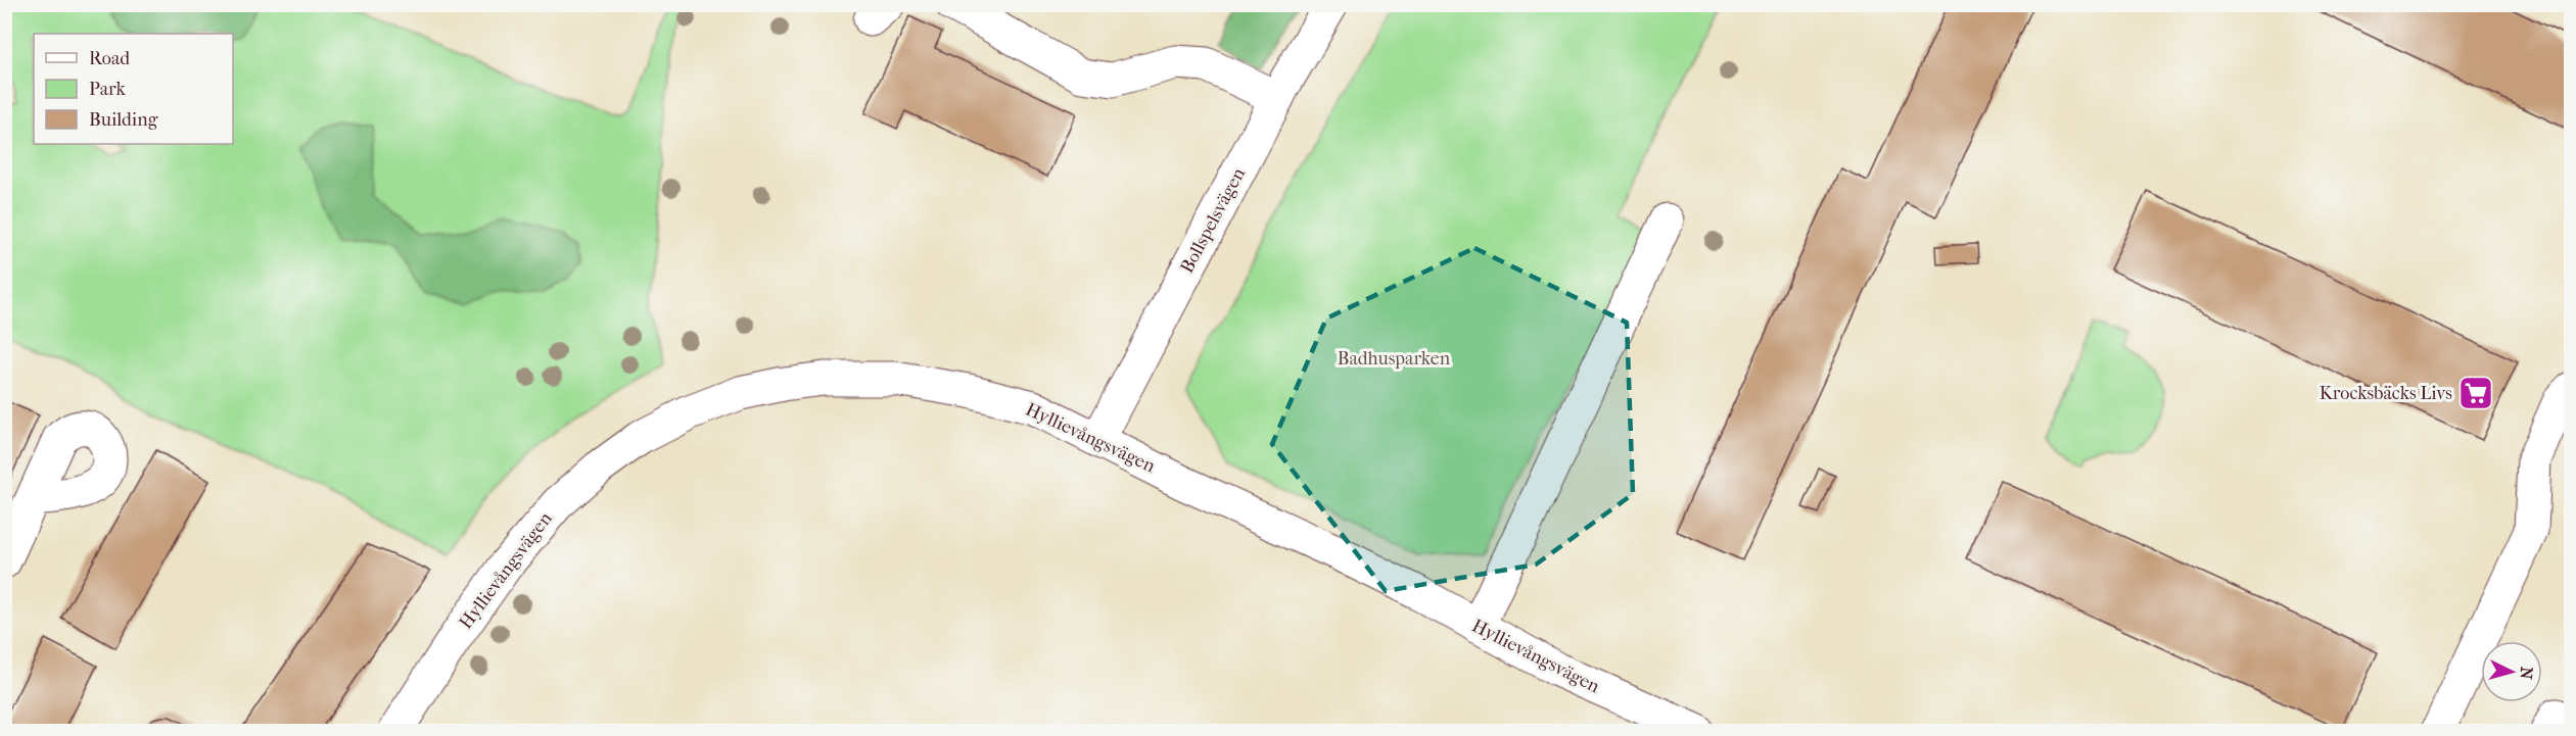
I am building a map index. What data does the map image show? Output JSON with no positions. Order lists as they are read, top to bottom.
{
  "streets": {
    "street": ["Bollspelsvägen", "Hyllievångsvägen"]
  },
  "crossings": [
    ["Bollspelsvägen", "Hyllievångsvägen"]
  ],
  "parks": ["Badhusparken"],
  "places": {
    "supermarket": ["Krocksbäcks Livs"]
  },
  "legend": ["Road", "Park", "Building"],
  "north": "right"
}
